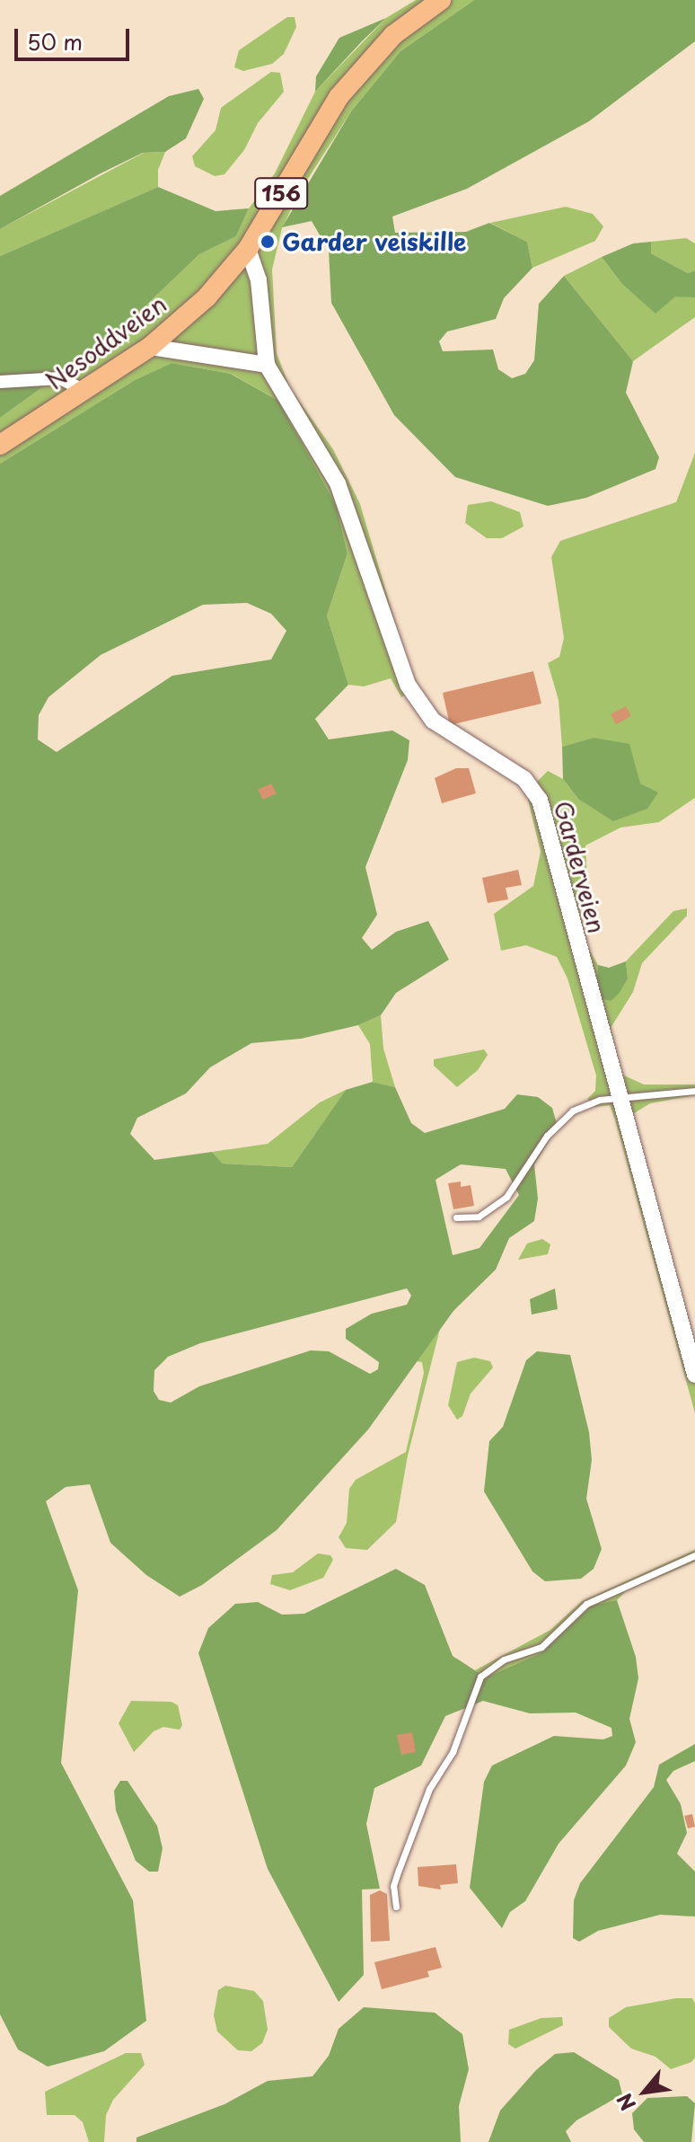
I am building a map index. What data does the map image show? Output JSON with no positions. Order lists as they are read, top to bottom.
{
  "streets": {
    "main road": ["156", "Nesoddveien"],
    "street": ["Garderveien"]
  },
  "crossings": [
    ["Nesoddveien", "Garderveien"]
  ],
  "places": ["Garder veiskille"],
  "scale_bar": "50 m",
  "north": "bottom left"
}
